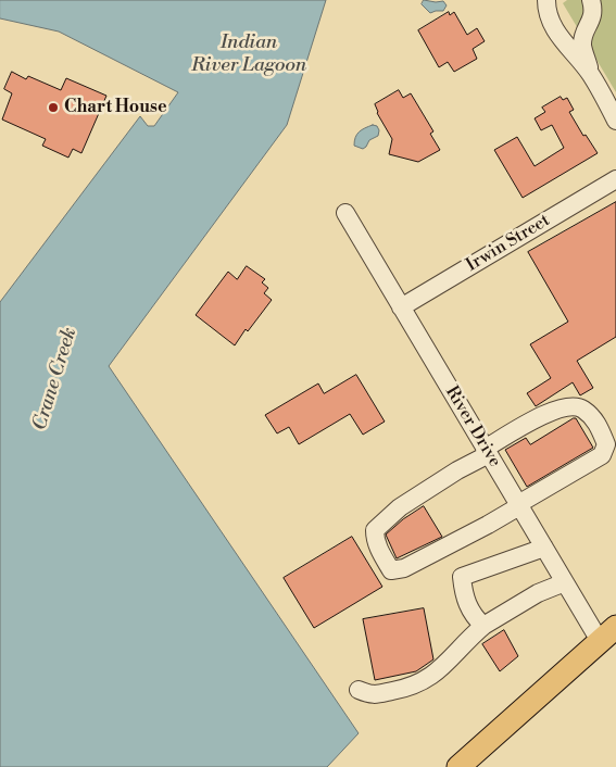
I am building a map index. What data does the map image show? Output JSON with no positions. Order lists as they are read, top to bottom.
{
  "streets": {
    "street": ["Irwin Street", "River Drive"]
  },
  "crossings": [
    ["Irwin Street", "River Drive"]
  ],
  "water": ["Indian River Lagoon", "Crane Creek"],
  "places": ["Chart House"]
}
